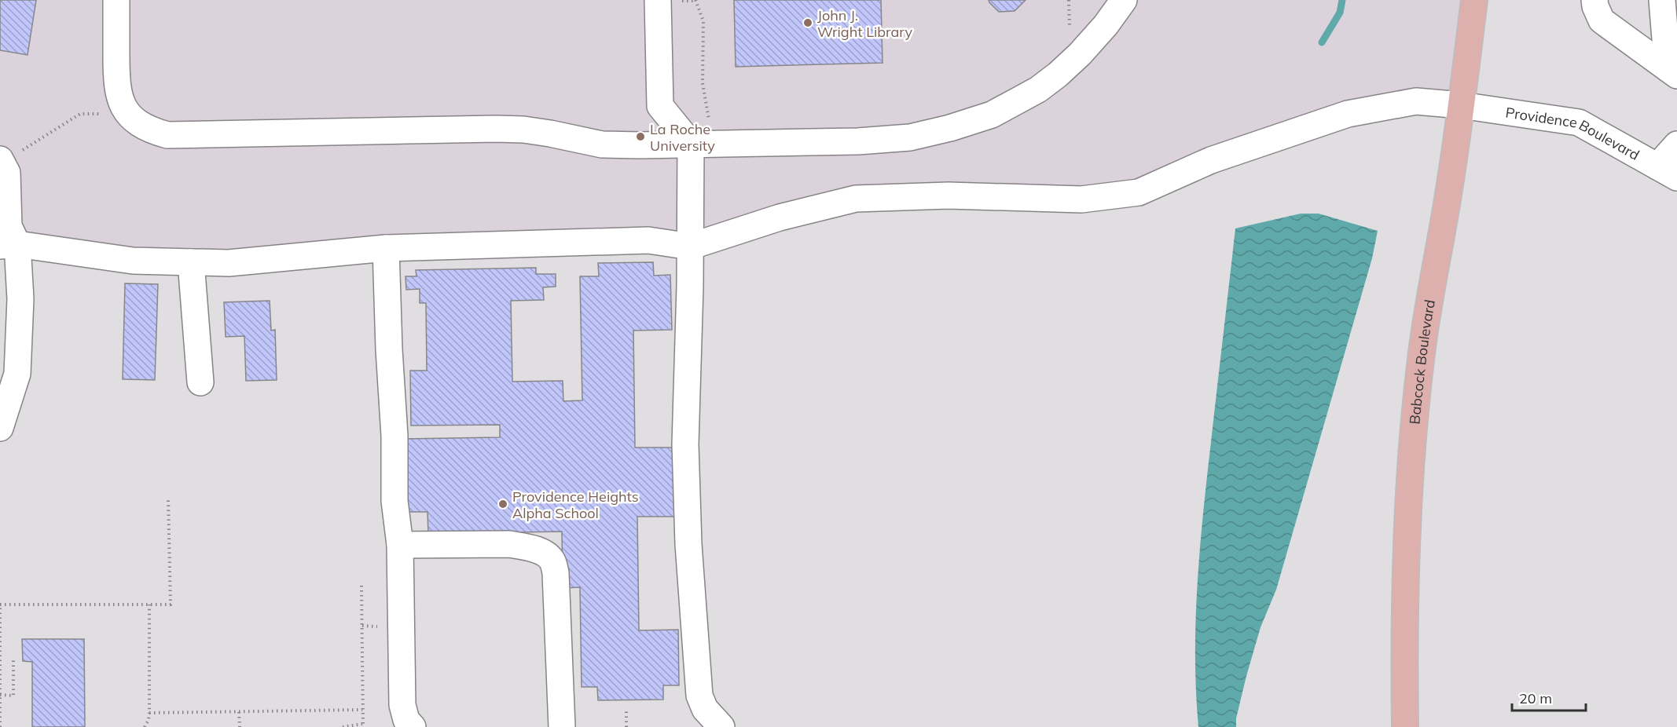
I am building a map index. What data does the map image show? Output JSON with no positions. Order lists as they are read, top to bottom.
{
  "streets": {
    "main road": ["Babcock Boulevard"],
    "street": ["Providence Boulevard"]
  },
  "crossings": [
    ["Providence Boulevard", "Babcock Boulevard"]
  ],
  "places": ["John J. Wright Library", "La Roche University", "Providence Heights Alpha School"],
  "scale_bar": "20 m"
}
